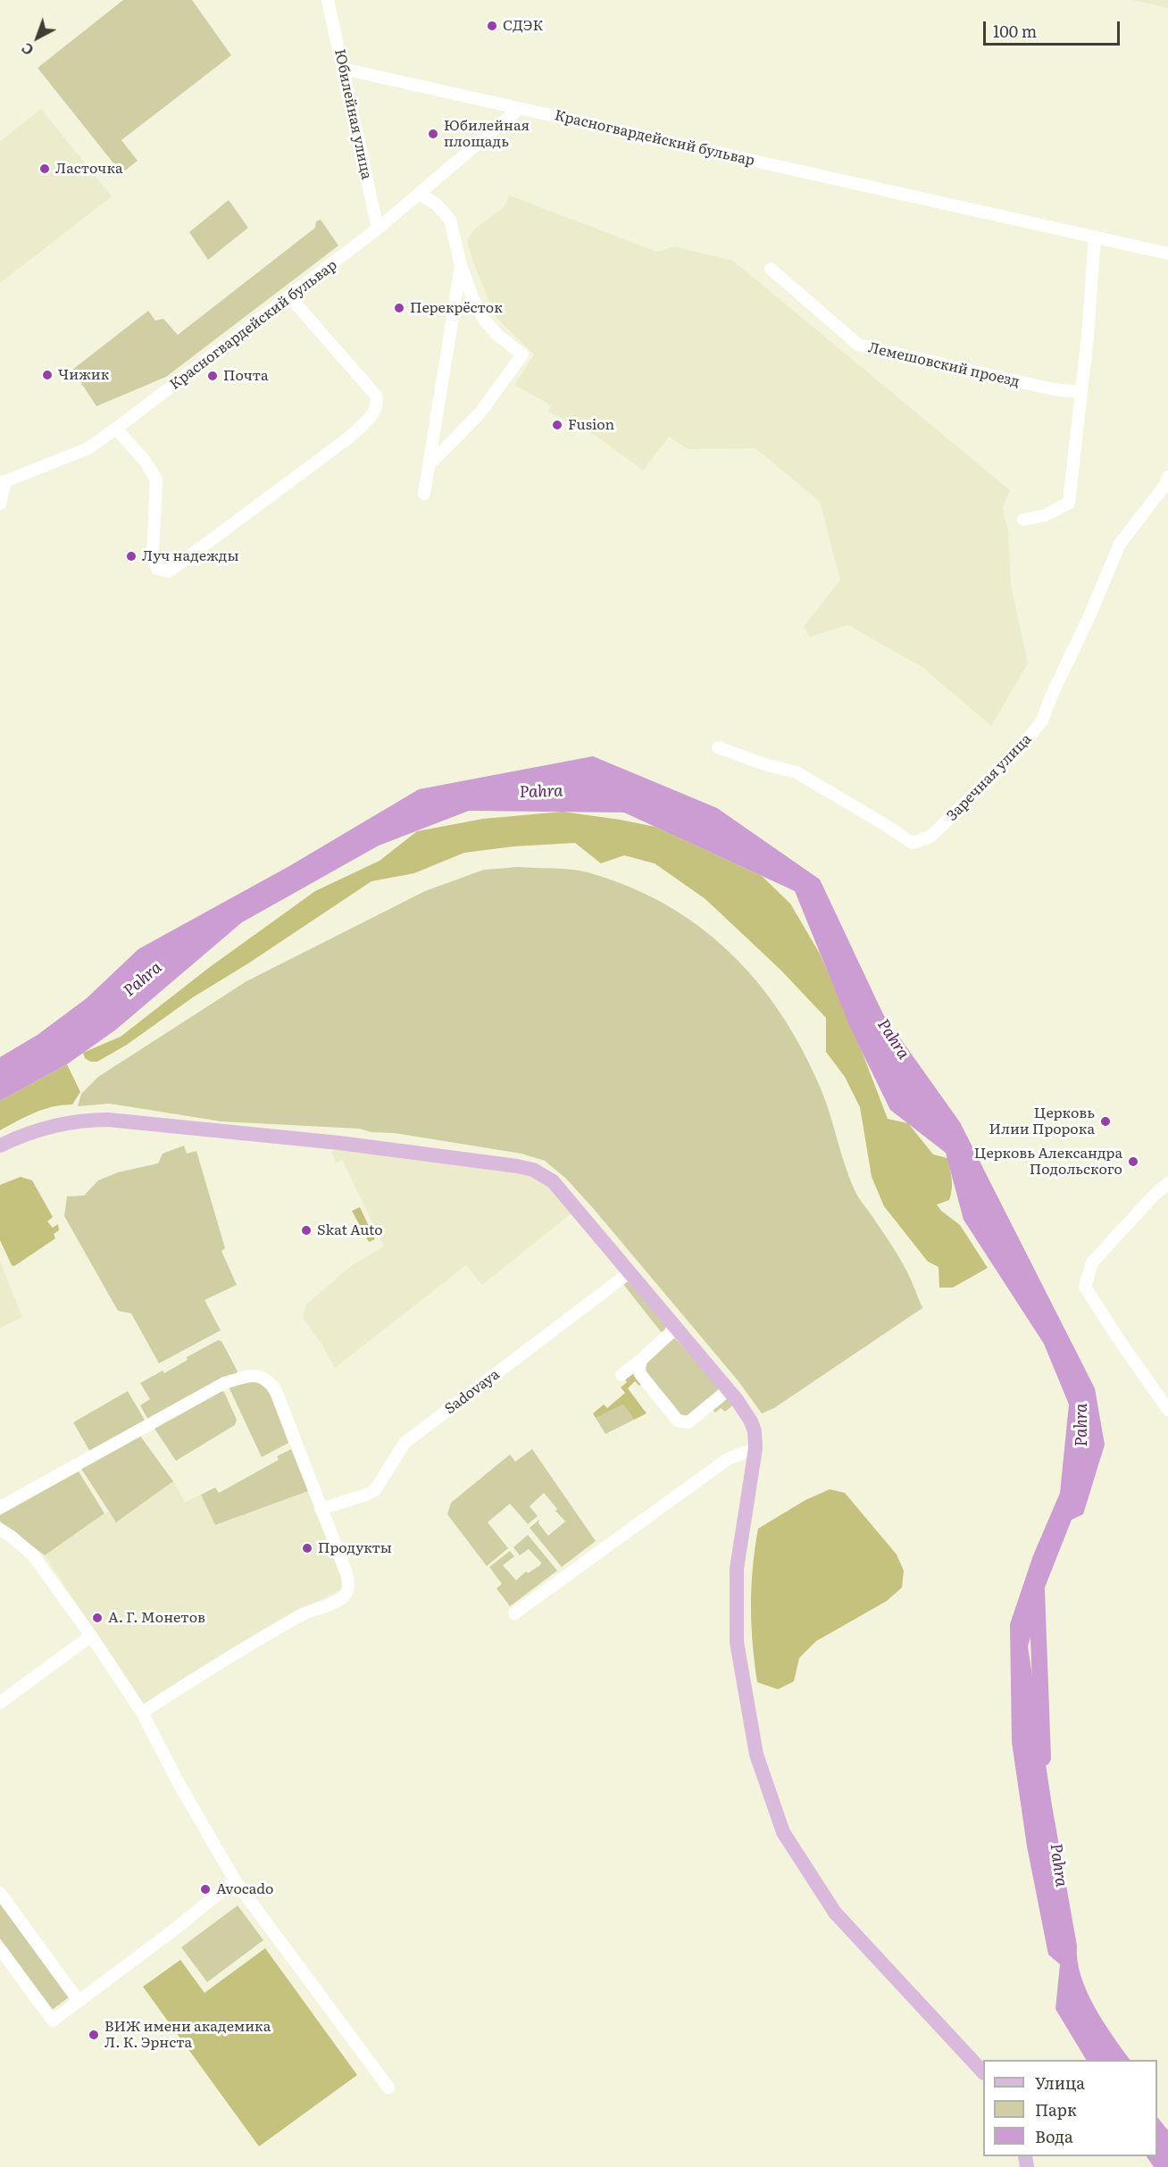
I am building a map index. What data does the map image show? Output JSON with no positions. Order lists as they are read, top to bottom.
{
  "streets": {
    "street": [
      "Юбилейная улица",
      "Красногвардейский бульвар",
      "Лемешовский проезд",
      "Заречная улица",
      "Sadovaya"
    ]
  },
  "crossings": [
    ["Юбилейная улица", "Красногвардейский бульвар"]
  ],
  "water": ["Pahra"],
  "places": [
    "СДЭК",
    "Юбилейная площадь",
    "Ласточка",
    "Перекрёсток",
    "Чижик",
    "Почта",
    "Fusion",
    "Луч надежды",
    "Церковь Илии Пророка",
    "Церковь Александра Подольского",
    "Skat Auto",
    "Продукты",
    "А. Г. Монетов",
    "Avocado",
    "ВИЖ имени академика Л. К. Эрнста"
  ],
  "legend": ["Улица", "Парк", "Вода"],
  "scale_bar": "100 m",
  "north": "bottom left"
}
